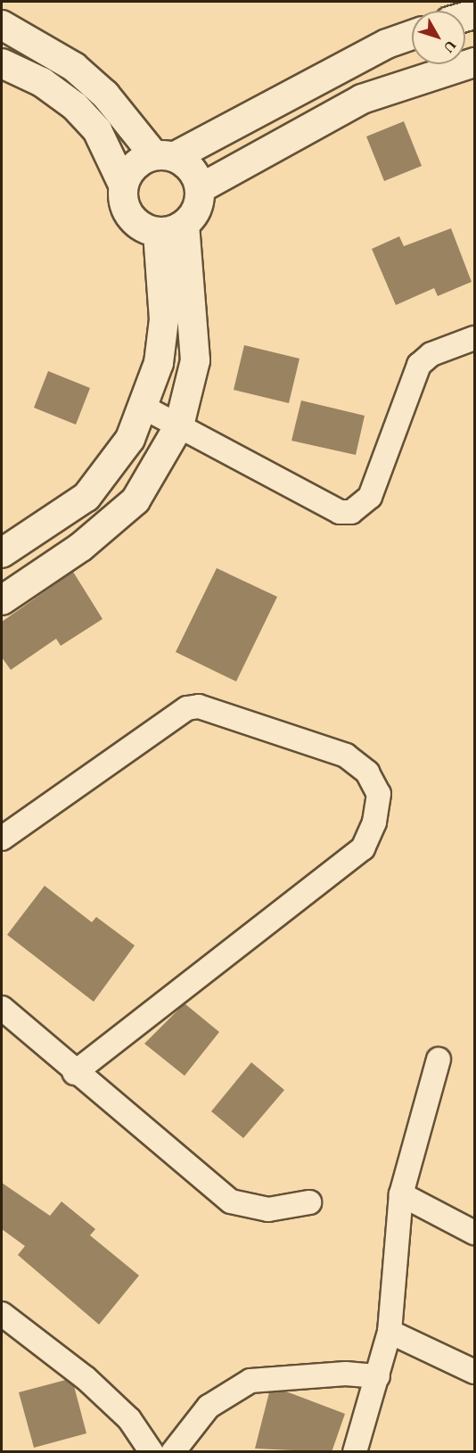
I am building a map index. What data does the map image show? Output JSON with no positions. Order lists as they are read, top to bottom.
{
  "north": "bottom right"
}
